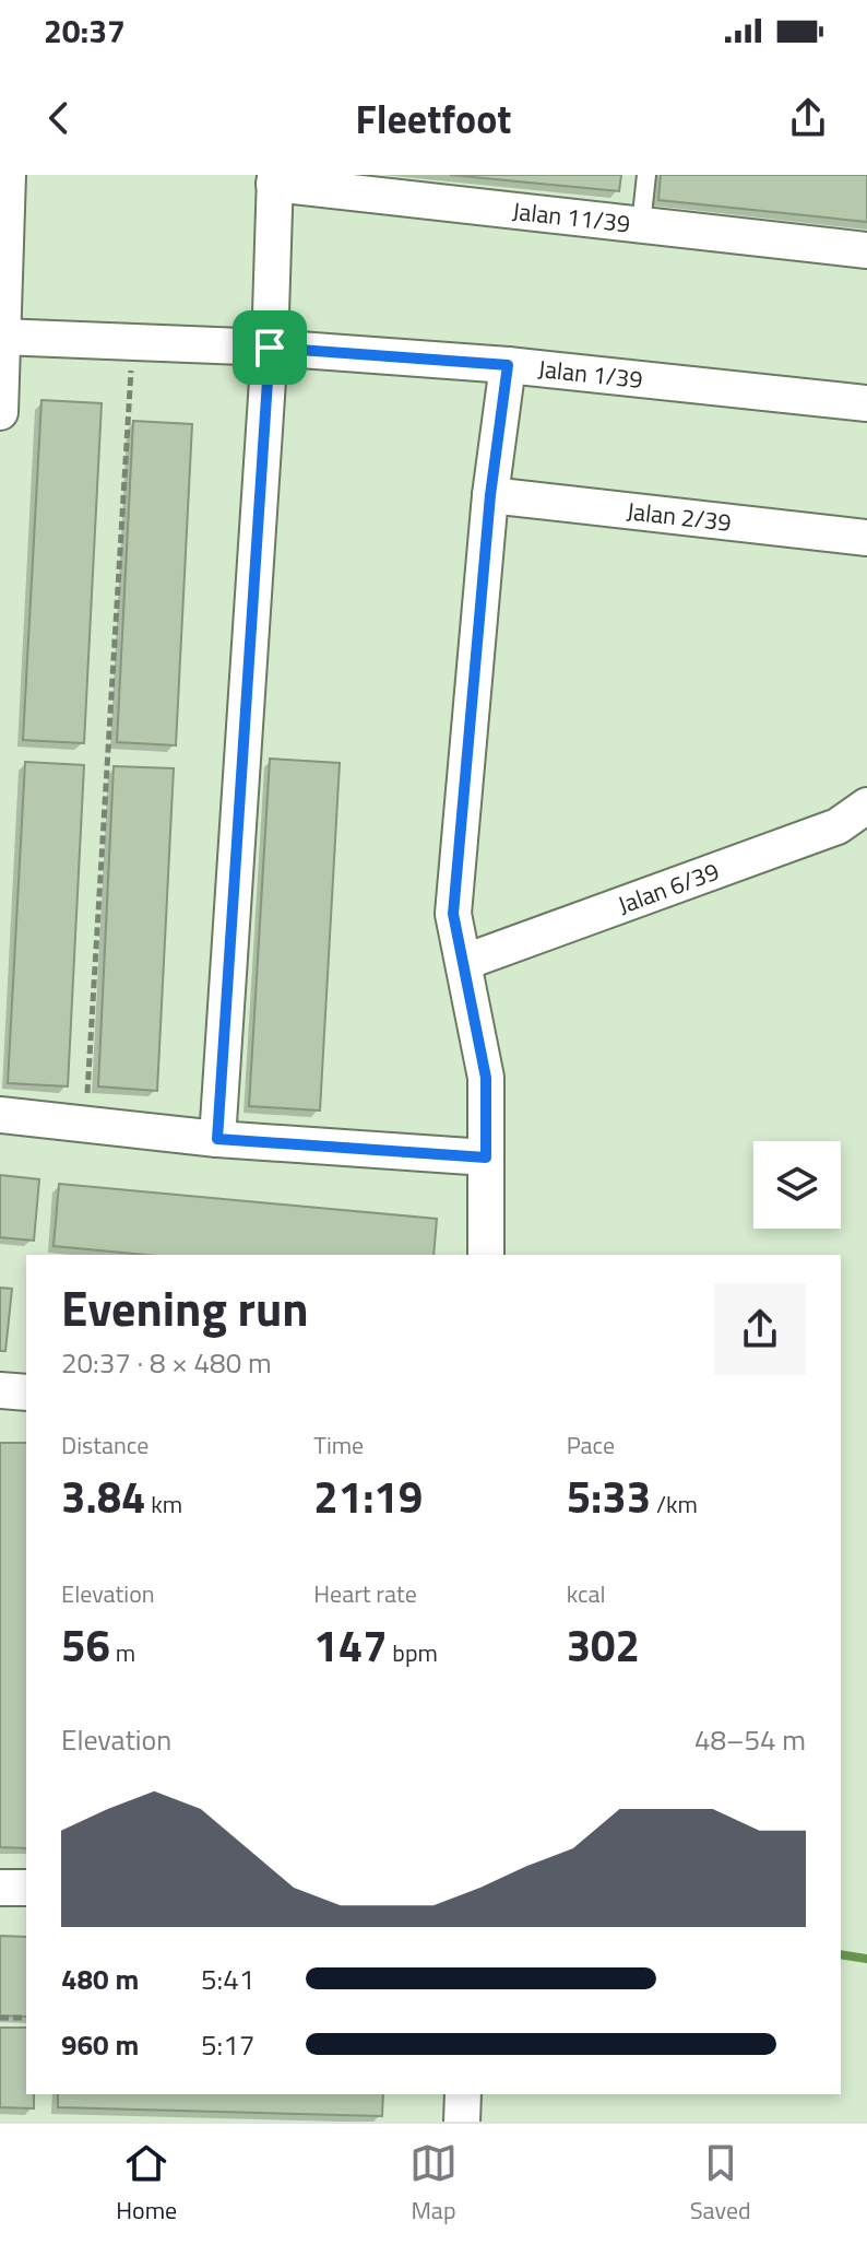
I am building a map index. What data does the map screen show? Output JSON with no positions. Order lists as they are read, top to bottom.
{
  "streets": {
    "street": [
      "Jalan 11/39",
      "Jalan 1/39",
      "Jalan 2/39",
      "Jalan 6/39"
    ]
  },
  "page": {
    "status": "20:37",
    "header": "Fleetfoot",
    "heading": ["Evening run", "20:37 · 8 × 480 m"],
    "stats": [
      ["Distance", "3.84 km"],
      ["Time", "21:19"],
      ["Pace", "5:33 /km"],
      ["Elevation", "56 m"],
      ["Heart rate", "147 bpm"],
      ["kcal", "302"]
    ],
    "chart": ["Elevation", "48–54 m"],
    "list": [
      {
        "name": "480 m",
        "note": "5:41"
      },
      {
        "name": "960 m",
        "note": "5:17"
      }
    ],
    "tabs": ["Home", "Map", "Saved"]
  }
}
